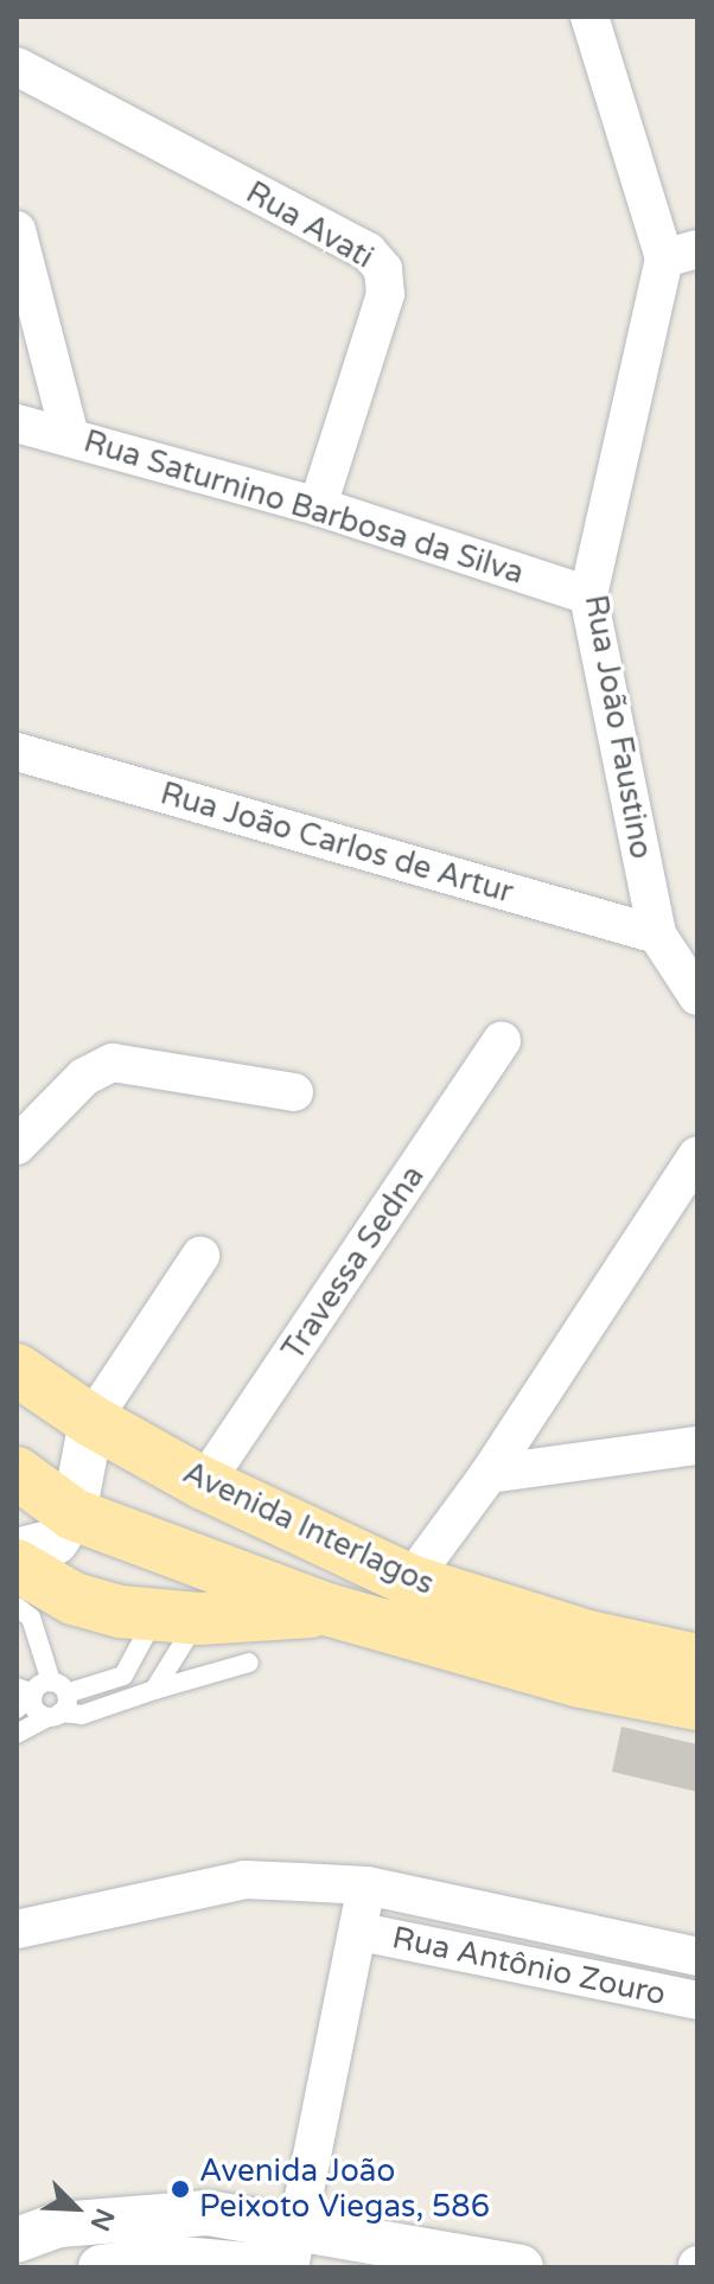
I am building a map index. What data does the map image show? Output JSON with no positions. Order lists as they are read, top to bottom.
{
  "streets": {
    "main road": ["Avenida Interlagos"],
    "street": [
      "Rua Avati",
      "Rua Saturnino Barbosa da Silva",
      "Rua João Faustino",
      "Rua João Carlos de Artur",
      "Travessa Sedna",
      "Rua Antônio Zouro"
    ]
  },
  "crossings": [
    ["Rua Avati", "Rua Saturnino Barbosa da Silva"],
    ["Rua Saturnino Barbosa da Silva", "Rua João Faustino"],
    ["Rua João Faustino", "Rua João Carlos de Artur"],
    ["Travessa Sedna", "Avenida Interlagos"]
  ],
  "places": ["Avenida João Peixoto Viegas, 586"],
  "north": "bottom right"
}
